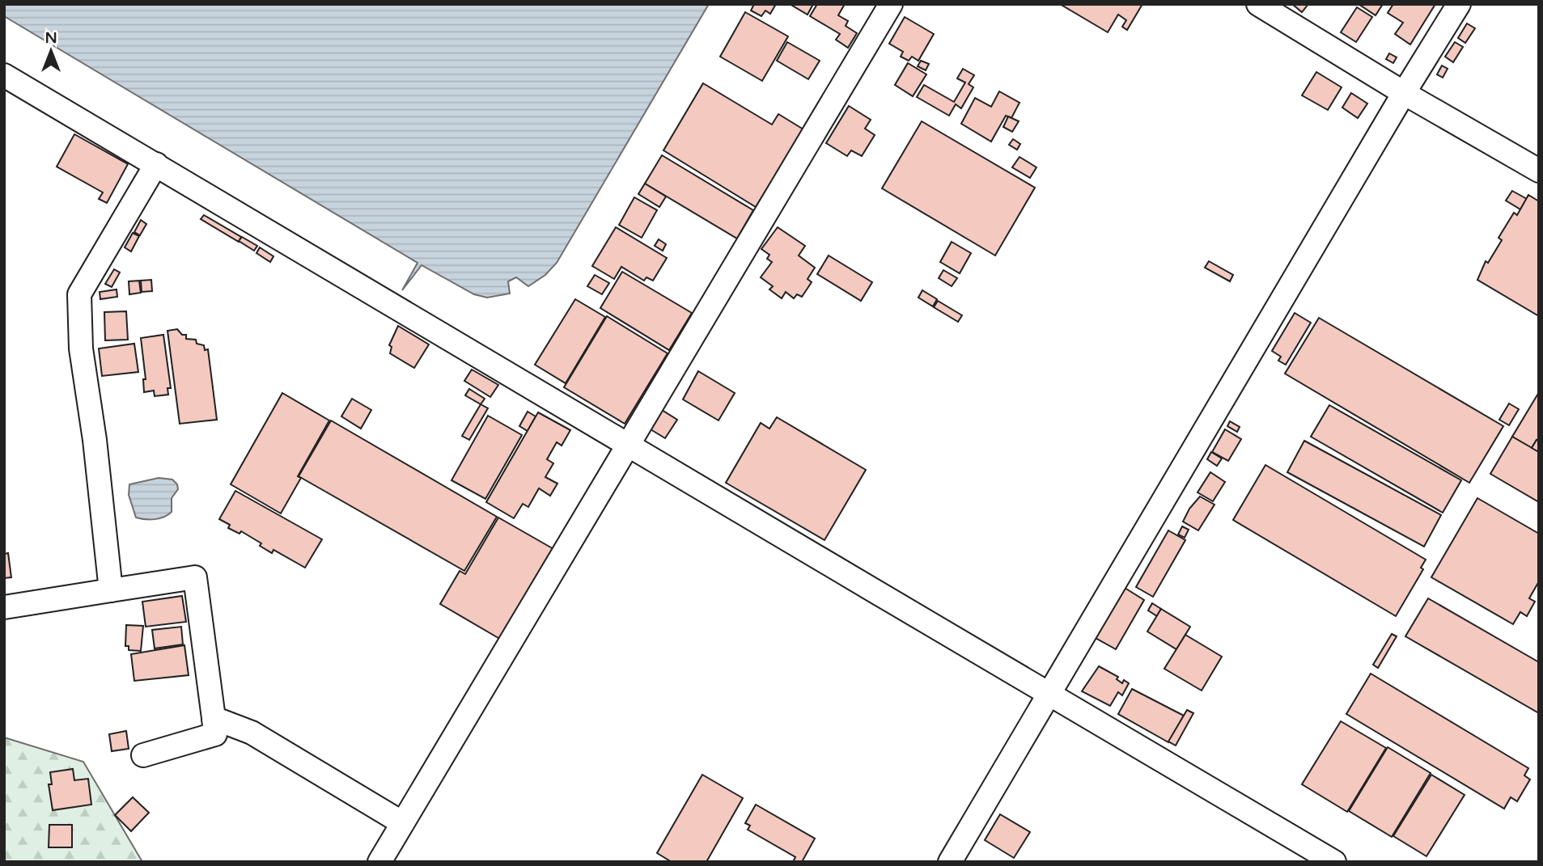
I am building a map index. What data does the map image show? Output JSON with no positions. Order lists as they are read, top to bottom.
{
  "north": "top"
}
